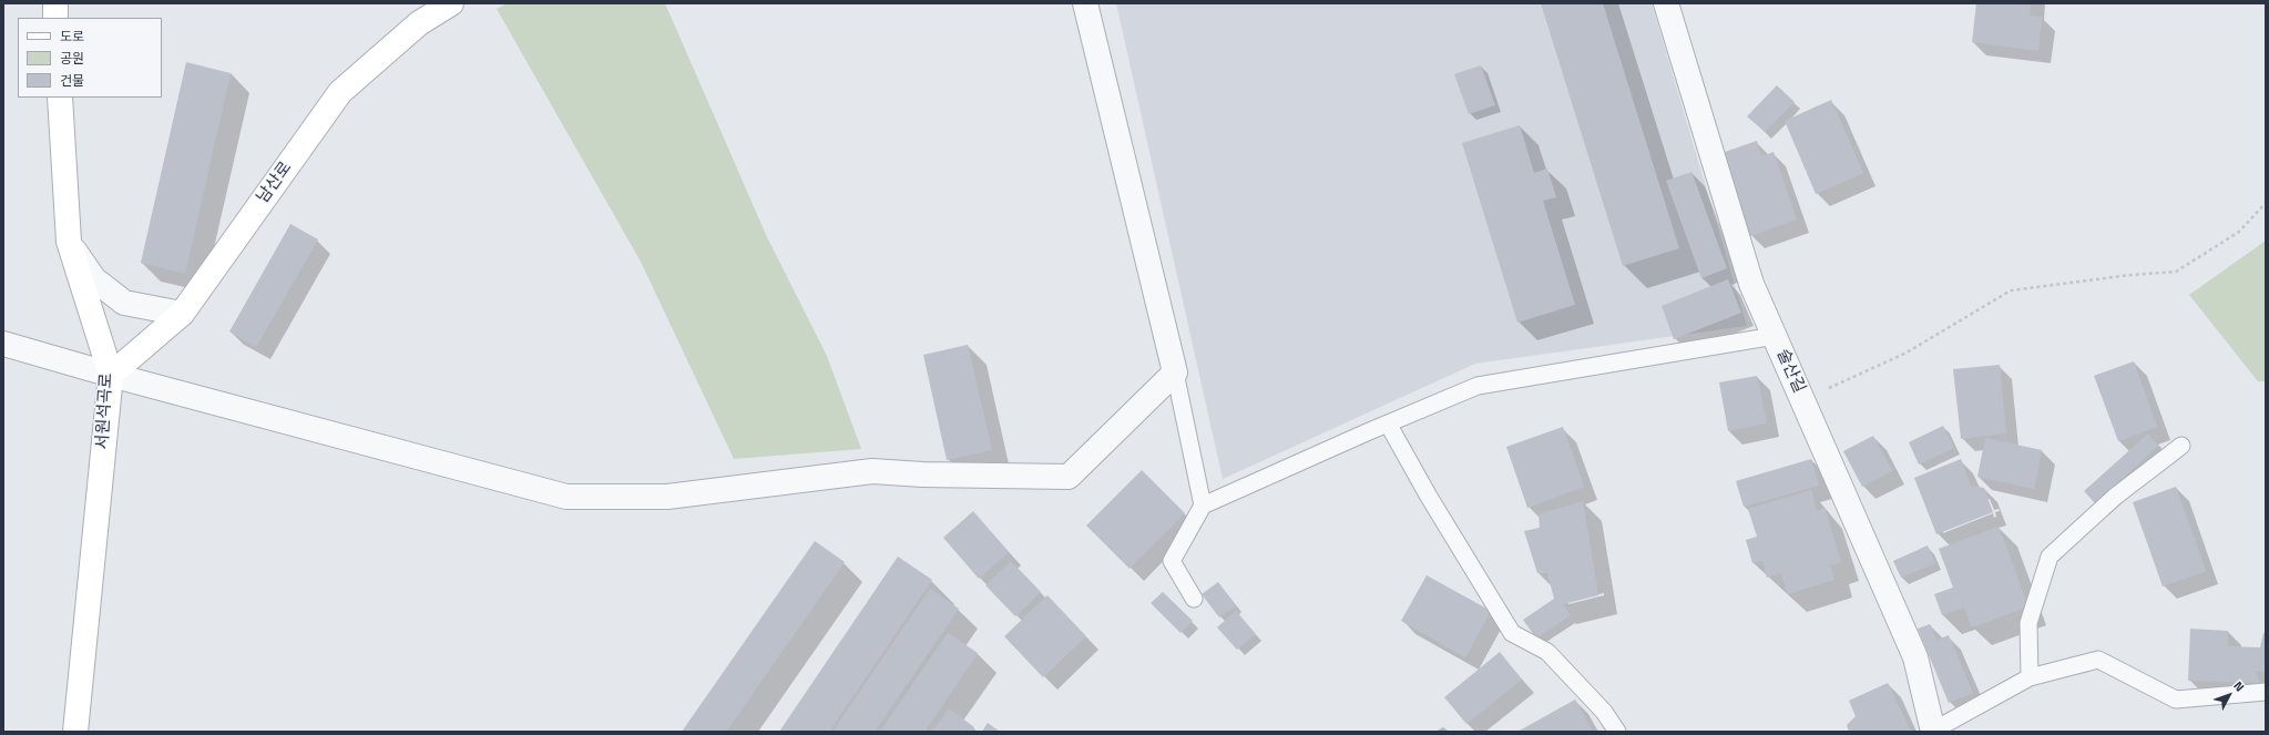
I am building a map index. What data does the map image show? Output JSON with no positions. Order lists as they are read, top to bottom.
{
  "streets": {
    "street": ["남산로", "술산길", "서원석곡로"]
  },
  "crossings": [
    ["남산로", "서원석곡로"]
  ],
  "legend": ["도로", "공원", "건물"],
  "north": "top right"
}
